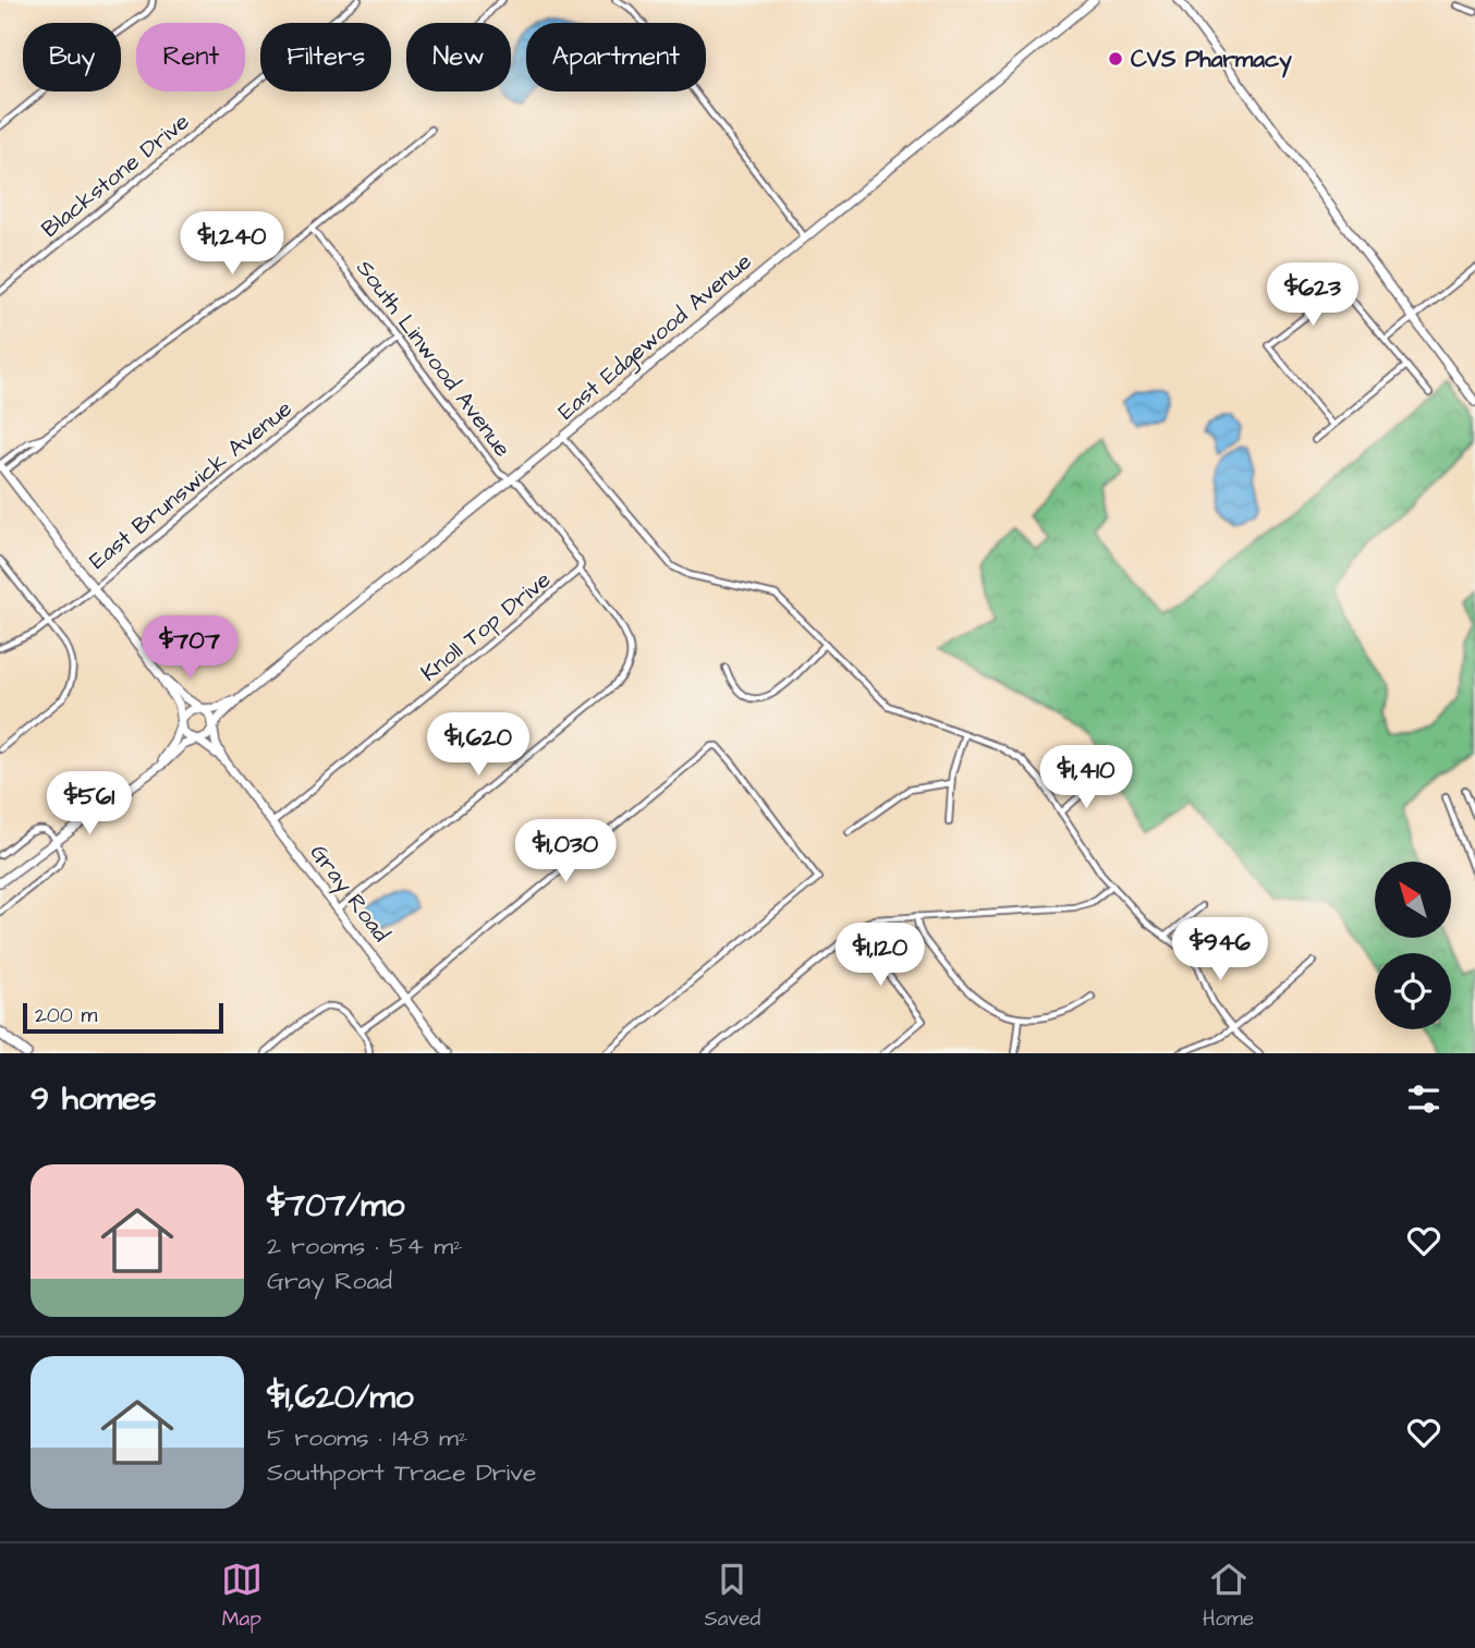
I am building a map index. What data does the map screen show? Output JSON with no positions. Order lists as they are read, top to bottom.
{
  "streets": {
    "main road": ["East Edgewood Avenue", "Gray Road"],
    "street": [
      "Blackstone Drive",
      "South Linwood Avenue",
      "East Brunswick Avenue",
      "Knoll Top Drive"
    ]
  },
  "crossings": [
    ["East Edgewood Avenue", "South Linwood Avenue"],
    ["East Edgewood Avenue", "Gray Road"],
    ["South Linwood Avenue", "East Brunswick Avenue"],
    ["South Linwood Avenue", "Knoll Top Drive"],
    ["South Linwood Avenue", "Gray Road"],
    ["Knoll Top Drive", "Gray Road"]
  ],
  "places": ["CVS Pharmacy"],
  "scale_bar": "200 m",
  "north": "top left",
  "page": {
    "chip": [
      "Buy",
      "Rent",
      "Filters",
      "New",
      "Apartment"
    ],
    "price": [
      "$1,240",
      "$623",
      "$707",
      "$1,620",
      "$1,410",
      "$561",
      "$1,030",
      "$946",
      "$1,120"
    ],
    "scale": "200 m",
    "heading": "9 homes",
    "list": [
      {
        "name": "$707/mo",
        "note": "2 rooms · 54 m² · Gray Road"
      },
      {
        "name": "$1,620/mo",
        "note": "5 rooms · 148 m² · Southport Trace Drive"
      }
    ],
    "tabs": ["Map", "Saved", "Home"]
  }
}
